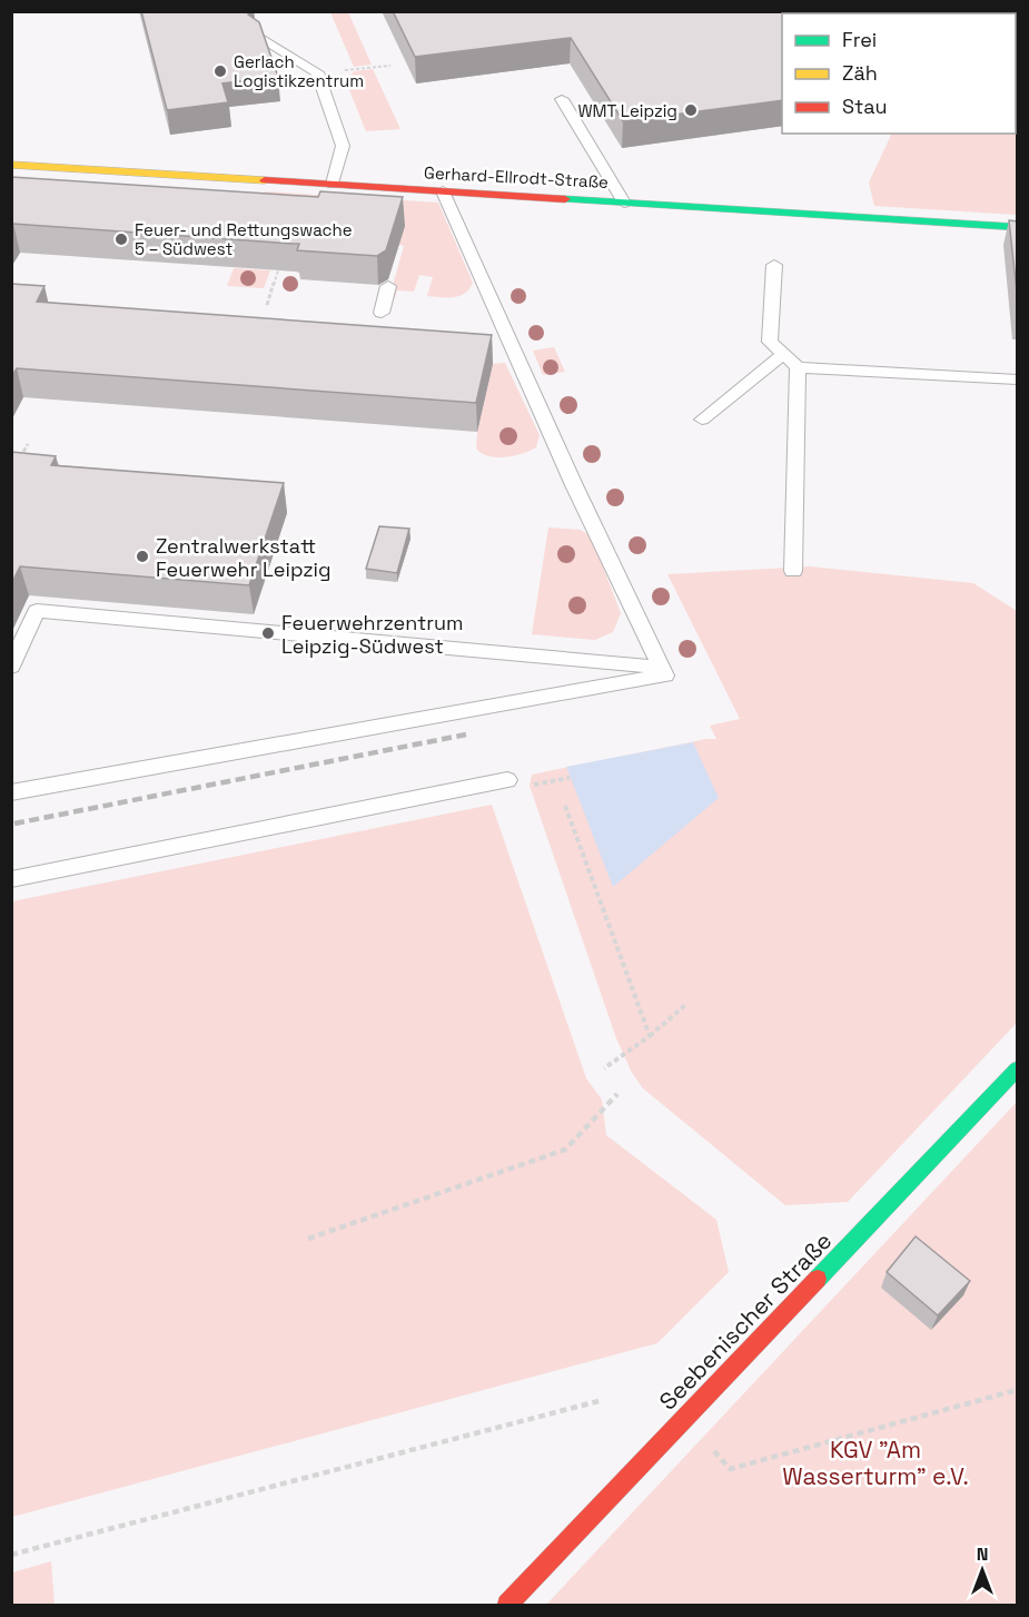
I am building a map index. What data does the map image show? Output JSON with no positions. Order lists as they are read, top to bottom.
{
  "streets": {
    "main road": ["Gerhard-Ellrodt-Straße", "Seebenischer Straße"]
  },
  "parks": ["KGV \"Am Wasserturm\" e.V."],
  "places": [
    "Gerlach Logistikzentrum",
    "WMT Leipzig",
    "Feuer- und Rettungswache 5 – Südwest",
    "Zentralwerkstatt Feuerwehr Leipzig",
    "Feuerwehrzentrum Leipzig-Südwest"
  ],
  "legend": ["Frei", "Zäh", "Stau"],
  "north": "top"
}
